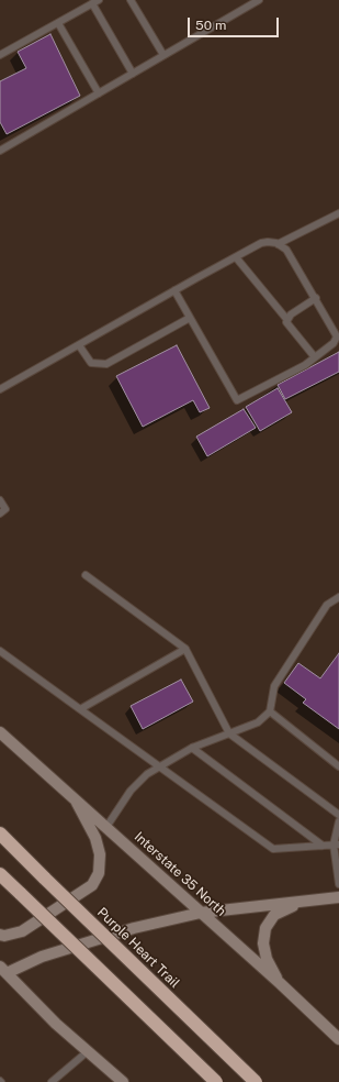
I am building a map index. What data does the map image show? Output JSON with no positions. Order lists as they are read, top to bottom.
{
  "streets": {
    "highway": ["Purple Heart Trail"],
    "main road": ["Interstate 35 North"]
  },
  "scale_bar": "50 m"
}
